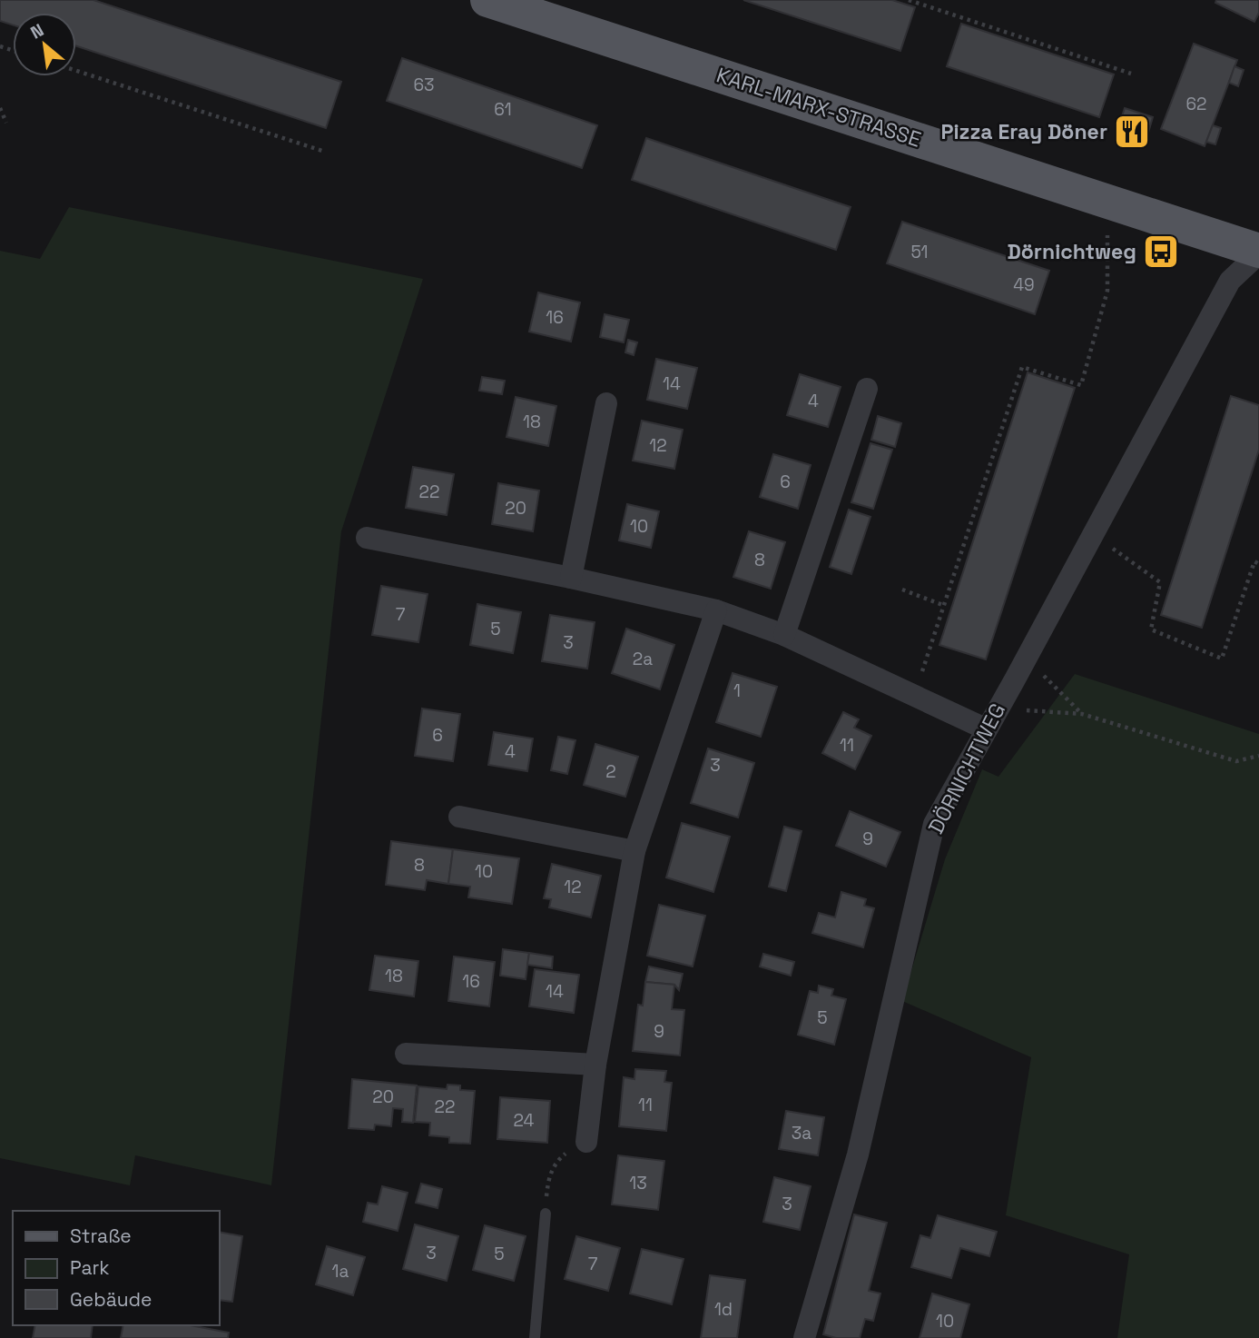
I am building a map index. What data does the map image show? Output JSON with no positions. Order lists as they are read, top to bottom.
{
  "streets": {
    "main road": ["KARL-MARX-STRASSE"],
    "street": ["DÖRNICHTWEG"]
  },
  "crossings": [
    ["KARL-MARX-STRASSE", "DÖRNICHTWEG"]
  ],
  "places": {
    "restaurant": ["Pizza Eray Döner"],
    "bus stop": ["Dörnichtweg"]
  },
  "house_numbers": [
    "63",
    "62",
    "61",
    "51",
    "49",
    "16",
    "14",
    "4",
    "18",
    "12",
    "6",
    "22",
    "20",
    "10",
    "8",
    "7",
    "5",
    "3",
    "2a",
    "1",
    "6",
    "11",
    "4",
    "3",
    "2",
    "9",
    "8",
    "10",
    "12",
    "18",
    "16",
    "14",
    "5",
    "9",
    "20",
    "11",
    "22",
    "24",
    "3a",
    "13",
    "3",
    "3",
    "5",
    "7",
    "1a",
    "1d",
    "10"
  ],
  "legend": ["Straße", "Park", "Gebäude"],
  "north": "top left"
}
